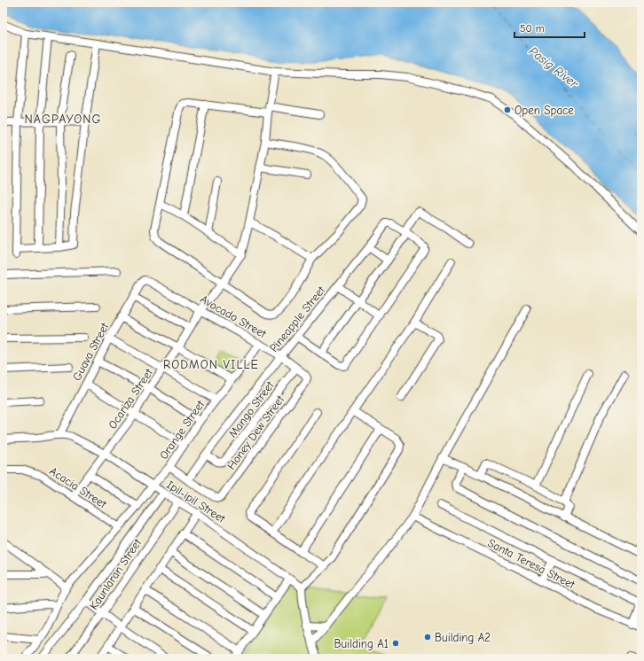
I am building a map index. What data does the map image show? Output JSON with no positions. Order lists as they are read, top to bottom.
{
  "streets": {
    "street": [
      "Avocado Street",
      "Pineapple Street",
      "Guava Street",
      "Ocariza Street",
      "Mango Street",
      "Orange Street",
      "Honey Dew Street",
      "Acacia Street",
      "Ipil-ipil Street",
      "Santa Teresa Street",
      "Kaunlaran Street"
    ]
  },
  "crossings": [
    ["Avocado Street", "Pineapple Street"],
    ["Avocado Street", "Guava Street"],
    ["Avocado Street", "Ocariza Street"],
    ["Avocado Street", "Mango Street"],
    ["Avocado Street", "Orange Street"],
    ["Avocado Street", "Honey Dew Street"],
    ["Pineapple Street", "Mango Street"],
    ["Pineapple Street", "Honey Dew Street"],
    ["Guava Street", "Ipil-ipil Street"],
    ["Ocariza Street", "Acacia Street"],
    ["Ocariza Street", "Ipil-ipil Street"],
    ["Orange Street", "Acacia Street"],
    ["Orange Street", "Ipil-ipil Street"],
    ["Ipil-ipil Street", "Kaunlaran Street"]
  ],
  "districts": ["NAGPAYONG", "RODMON VILLE"],
  "water": ["Pasig River"],
  "places": ["Open Space", "Building A2", "Building A1"],
  "scale_bar": "50 m"
}
